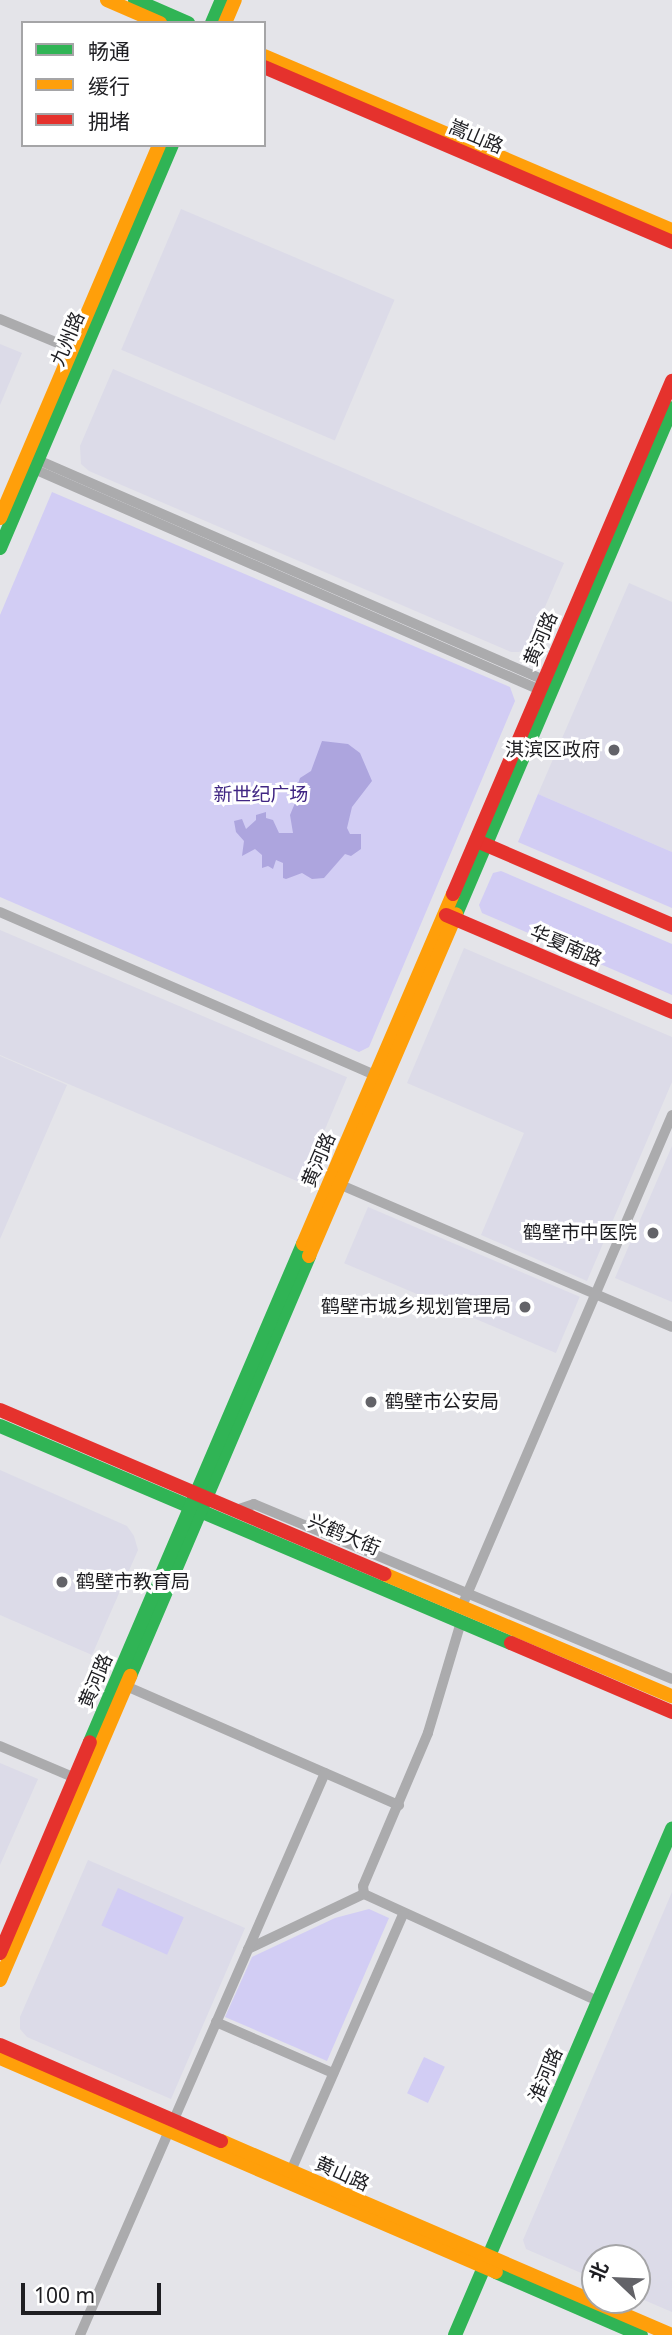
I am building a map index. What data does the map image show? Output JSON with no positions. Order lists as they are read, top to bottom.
{
  "streets": {
    "main road": [
      "嵩山路",
      "九州路",
      "黄河路",
      "华夏南路",
      "兴鹤大街",
      "淮河路",
      "黄山路"
    ]
  },
  "crossings": [
    ["黄河路", "华夏南路"],
    ["黄河路", "兴鹤大街"],
    ["淮河路", "黄山路"]
  ],
  "parks": ["新世纪广场"],
  "places": [
    "淇滨区政府",
    "鹤壁市中医院",
    "鹤壁市城乡规划管理局",
    "鹤壁市公安局",
    "鹤壁市教育局"
  ],
  "legend": ["畅通", "缓行", "拥堵"],
  "scale_bar": "100 m",
  "north": "top left"
}
